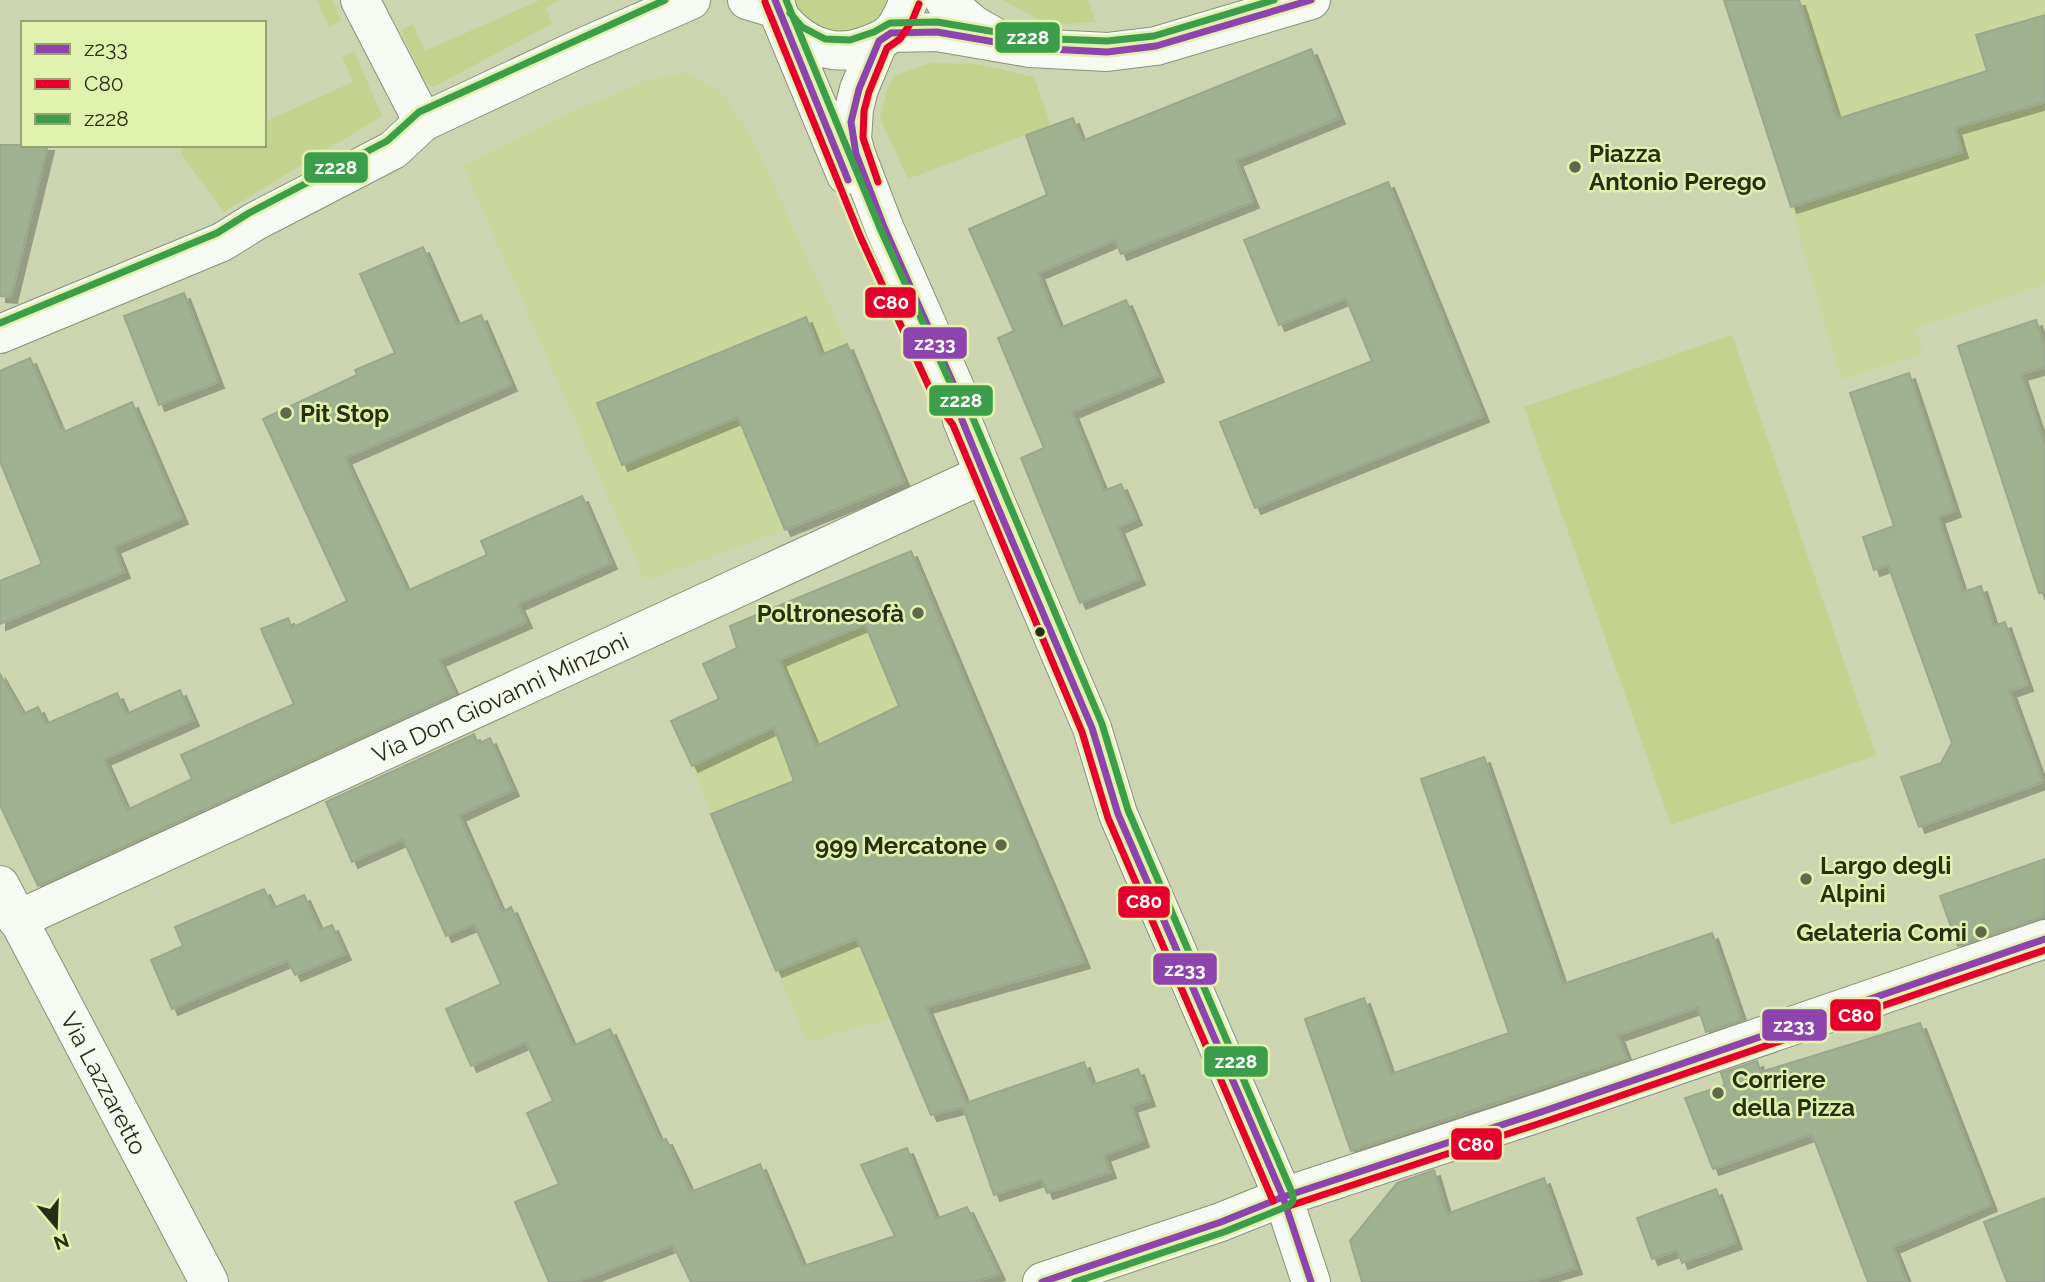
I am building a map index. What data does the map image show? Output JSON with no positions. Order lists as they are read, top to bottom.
{
  "streets": {
    "street": ["Via Don Giovanni Minzoni", "Via Lazzaretto"]
  },
  "crossings": [
    ["Via Don Giovanni Minzoni", "Via Lazzaretto"]
  ],
  "places": [
    "Piazza Antonio Perego",
    "Pit Stop",
    "Poltronesofà",
    "999 Mercatone",
    "Largo degli Alpini",
    "Gelateria Comi",
    "Corriere della Pizza"
  ],
  "lines": ["transit line z233", "transit line z228", "transit line C80"],
  "legend": ["z233", "C80", "z228"],
  "north": "bottom"
}
